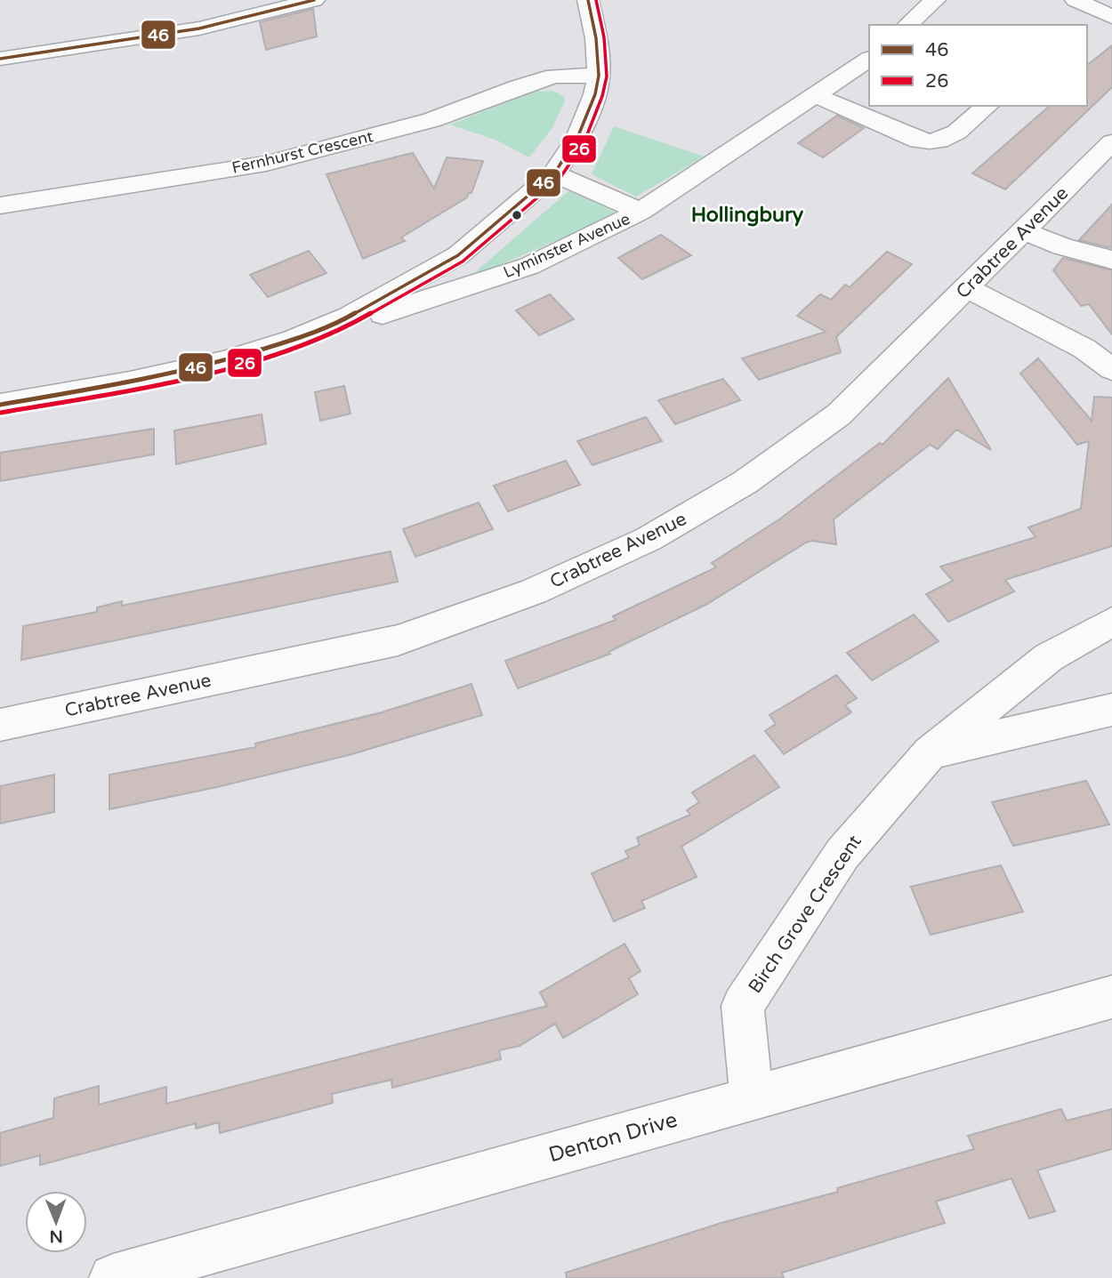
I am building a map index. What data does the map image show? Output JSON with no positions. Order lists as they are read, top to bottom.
{
  "streets": {
    "street": [
      "Fernhurst Crescent",
      "Crabtree Avenue",
      "Lyminster Avenue",
      "Birch Grove Crescent",
      "Denton Drive"
    ]
  },
  "crossings": [
    ["Birch Grove Crescent", "Denton Drive"]
  ],
  "districts": ["Hollingbury"],
  "lines": ["transit line 46", "transit line 26"],
  "legend": ["46", "26"],
  "north": "bottom"
}
